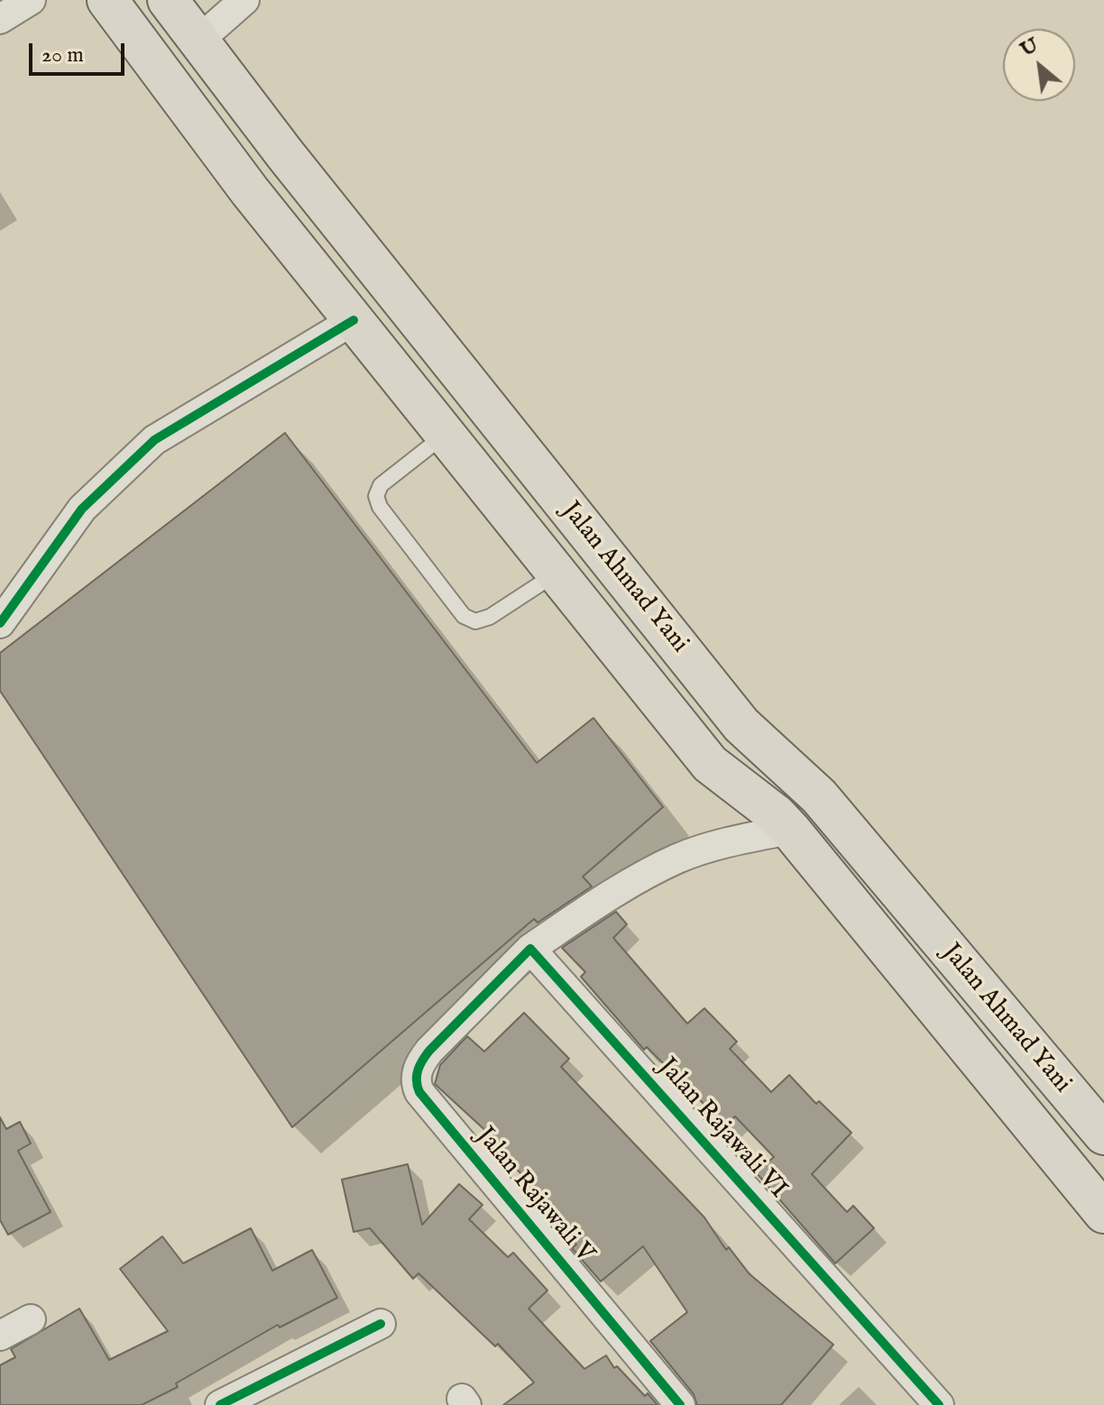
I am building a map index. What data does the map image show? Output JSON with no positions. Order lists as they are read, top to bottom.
{
  "streets": {
    "highway": ["Jalan Ahmad Yani"],
    "street": ["Jalan Rajawali VI", "Jalan Rajawali V"]
  },
  "crossings": [
    ["Jalan Rajawali VI", "Jalan Rajawali V"]
  ],
  "scale_bar": "20 m",
  "north": "top left"
}
